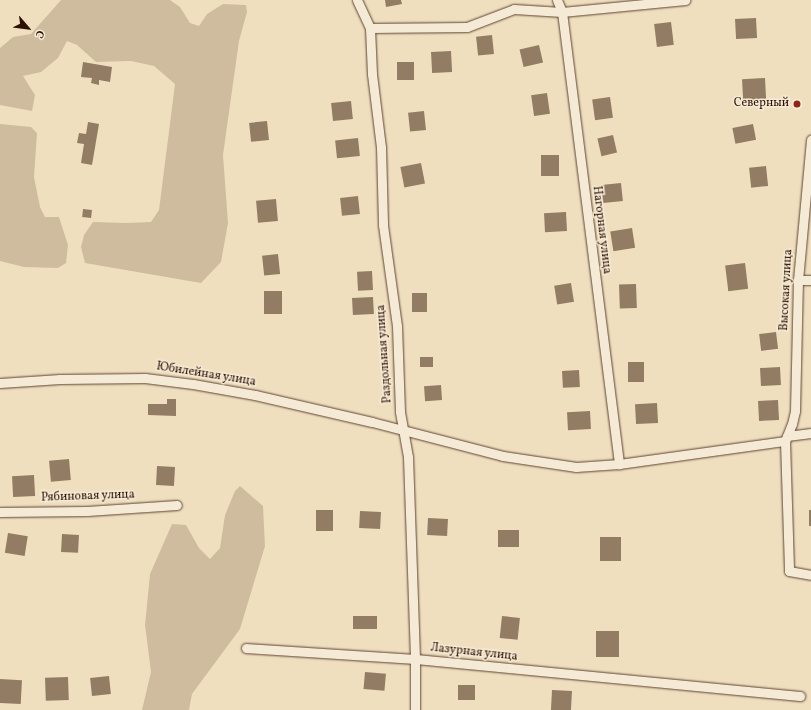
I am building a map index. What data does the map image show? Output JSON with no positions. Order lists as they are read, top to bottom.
{
  "streets": {
    "street": [
      "Нагорная улица",
      "Высокая улица",
      "Раздольная улица",
      "Юбилейная улица",
      "Рябиновая улица",
      "Лазурная улица"
    ]
  },
  "crossings": [
    ["Нагорная улица", "Юбилейная улица"],
    ["Высокая улица", "Юбилейная улица"],
    ["Раздольная улица", "Юбилейная улица"],
    ["Раздольная улица", "Лазурная улица"]
  ],
  "places": ["Северный"],
  "north": "bottom right"
}
